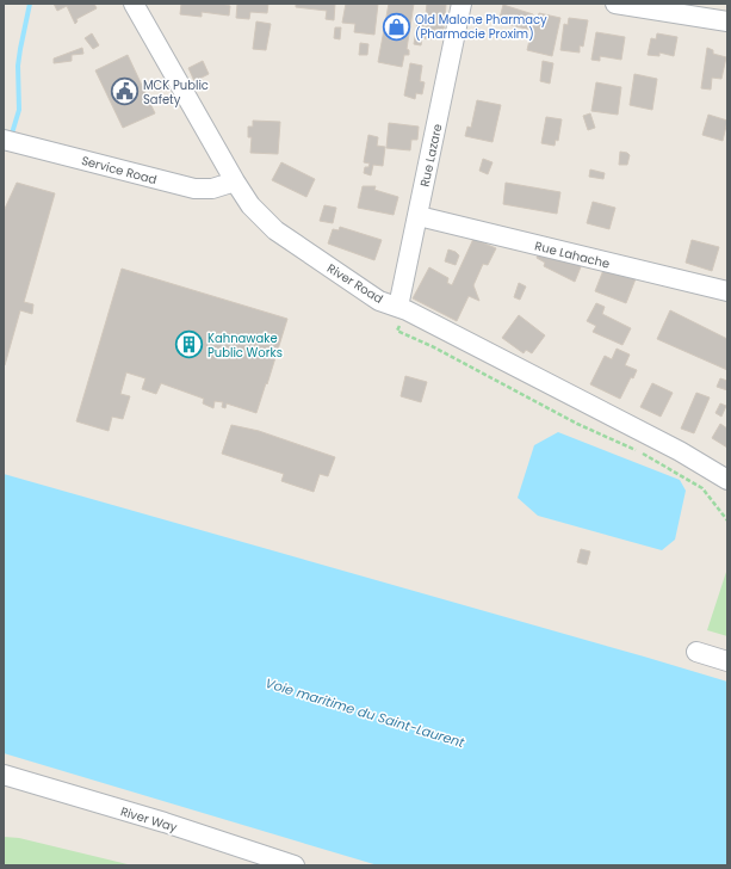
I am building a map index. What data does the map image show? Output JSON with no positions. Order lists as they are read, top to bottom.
{
  "streets": {
    "street": [
      "Rue Lazare",
      "Service Road",
      "Rue Lahache",
      "River Road",
      "River Way"
    ]
  },
  "crossings": [
    ["Rue Lazare", "Rue Lahache"],
    ["Rue Lazare", "River Road"],
    ["Service Road", "River Road"]
  ],
  "water": ["Voie maritime du Saint-Laurent"],
  "places": {
    "shop": ["Old Malone Pharmacy (Pharmacie Proxim)"],
    "public building": ["MCK Public Safety"],
    "building": ["Kahnawake Public Works"]
  }
}
